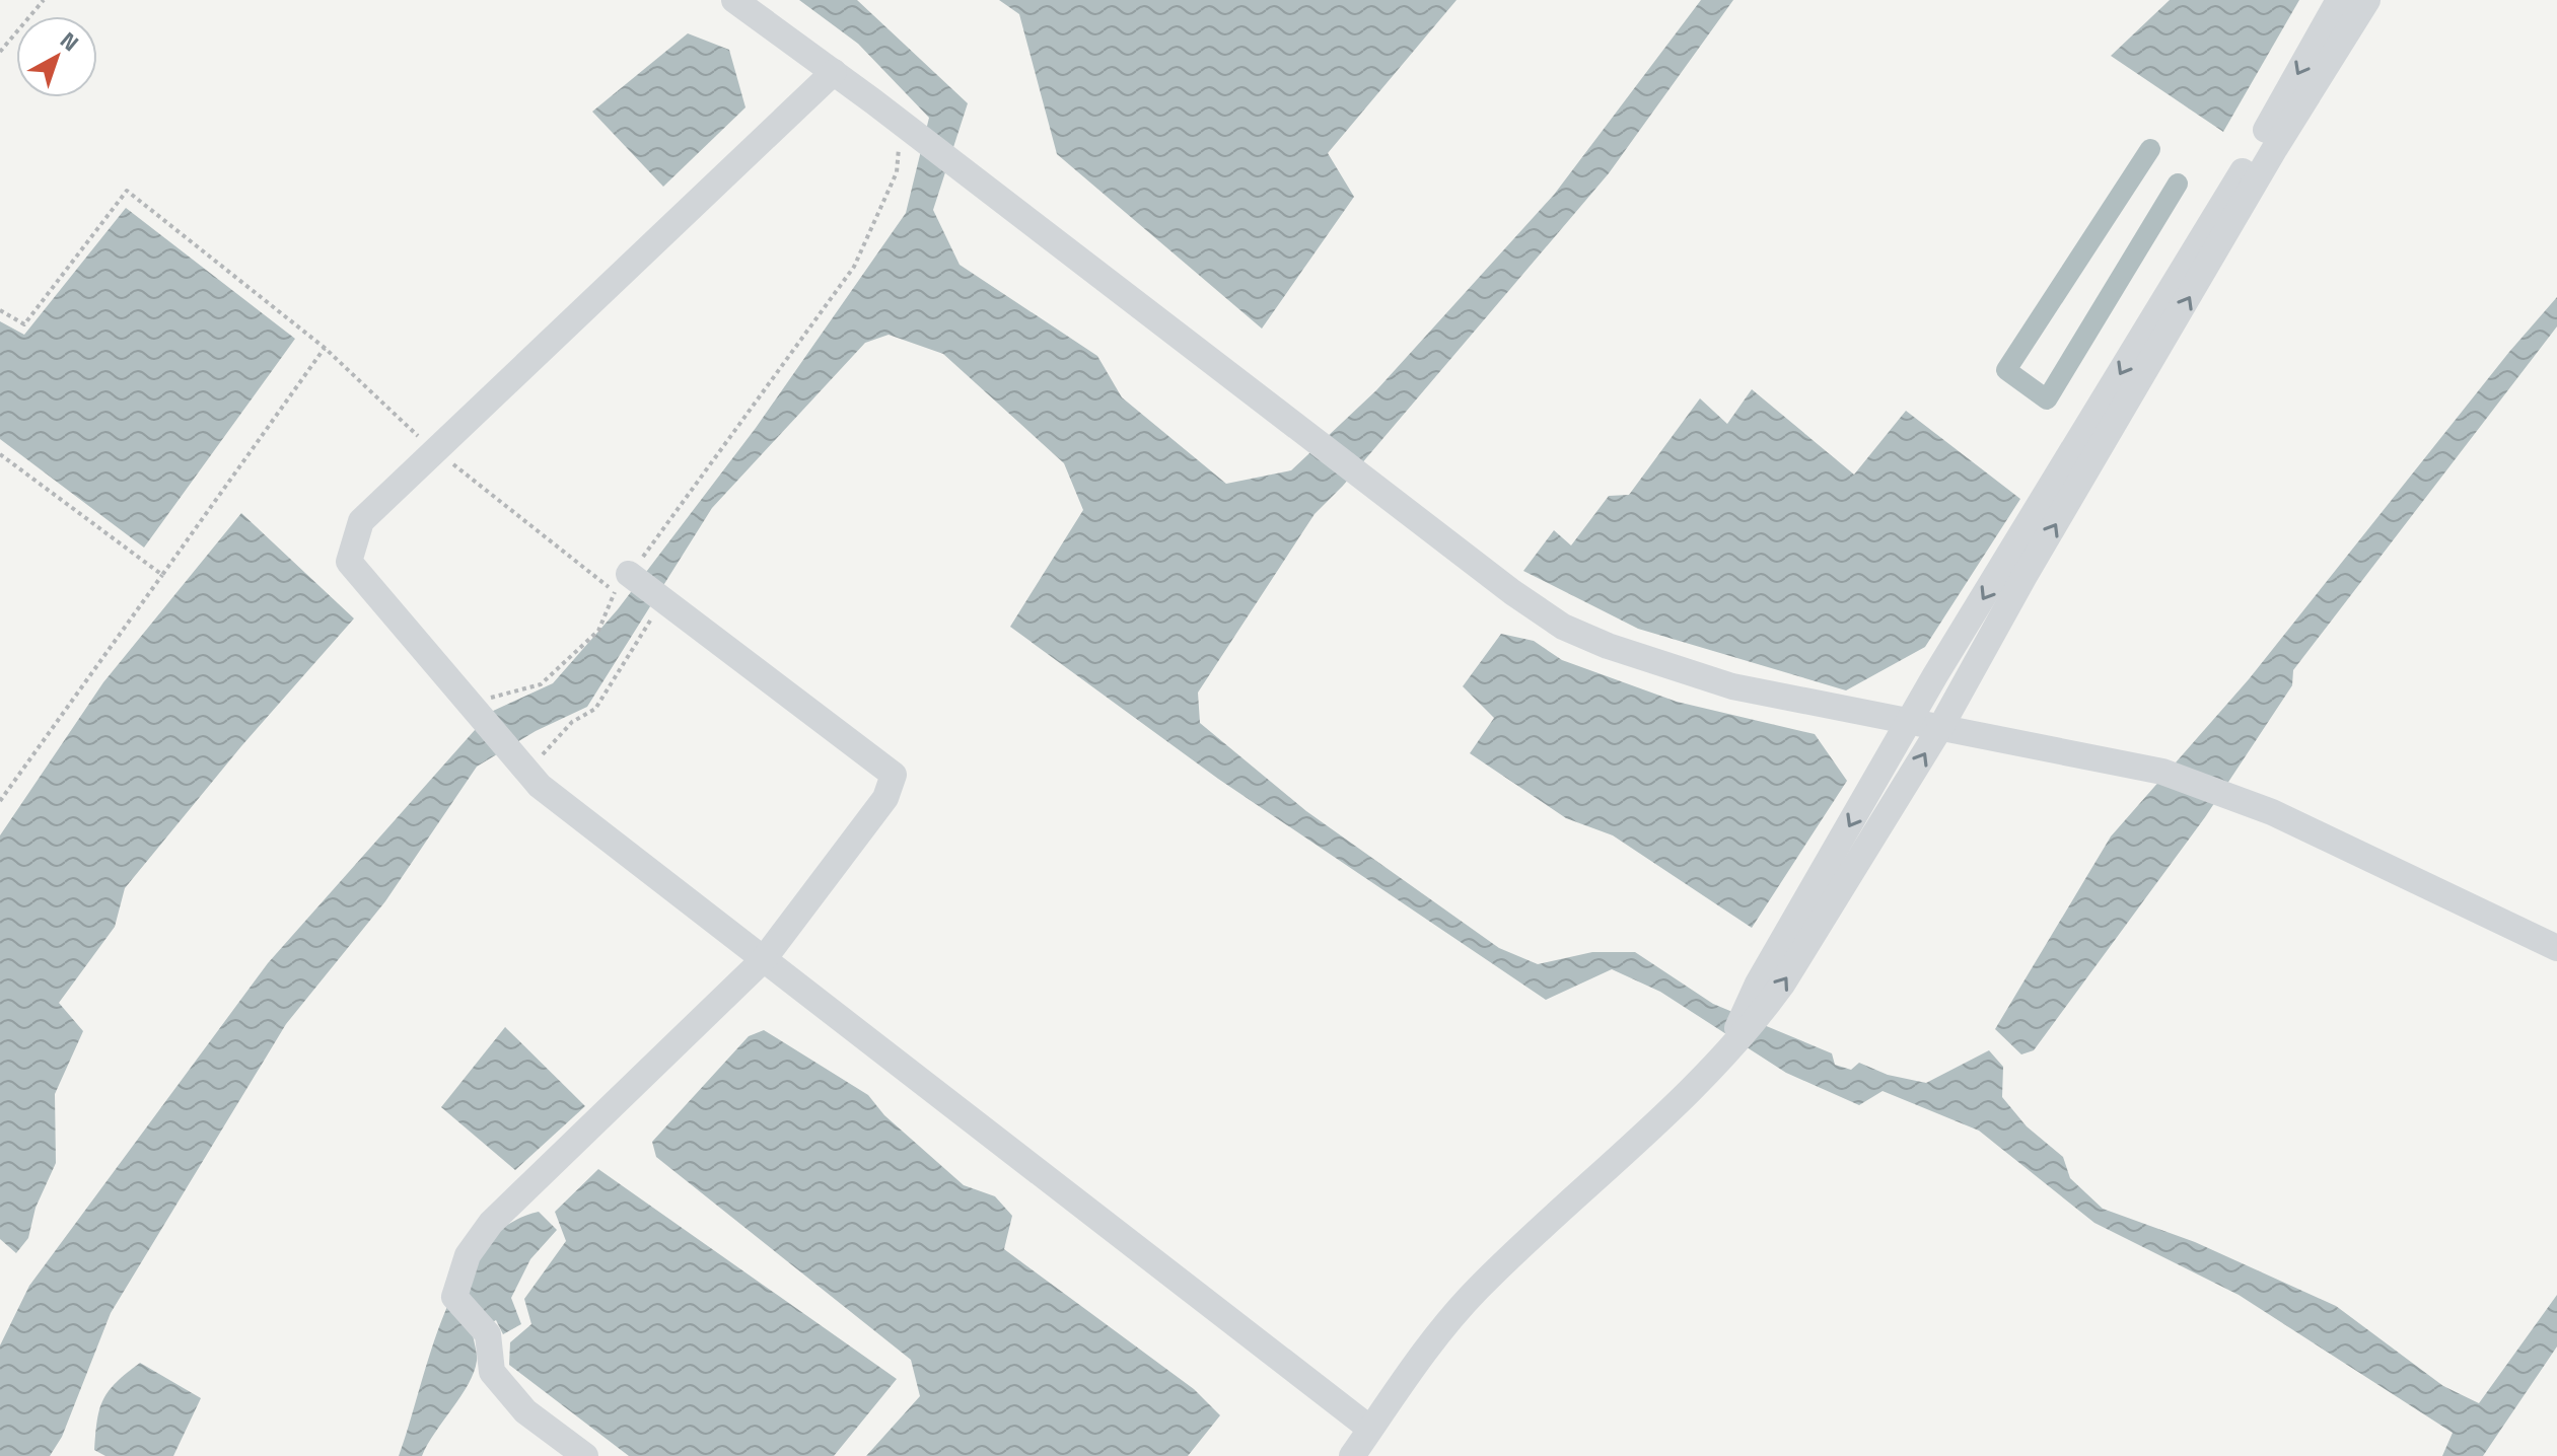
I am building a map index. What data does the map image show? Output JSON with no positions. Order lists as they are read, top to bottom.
{
  "north": "top right"
}
